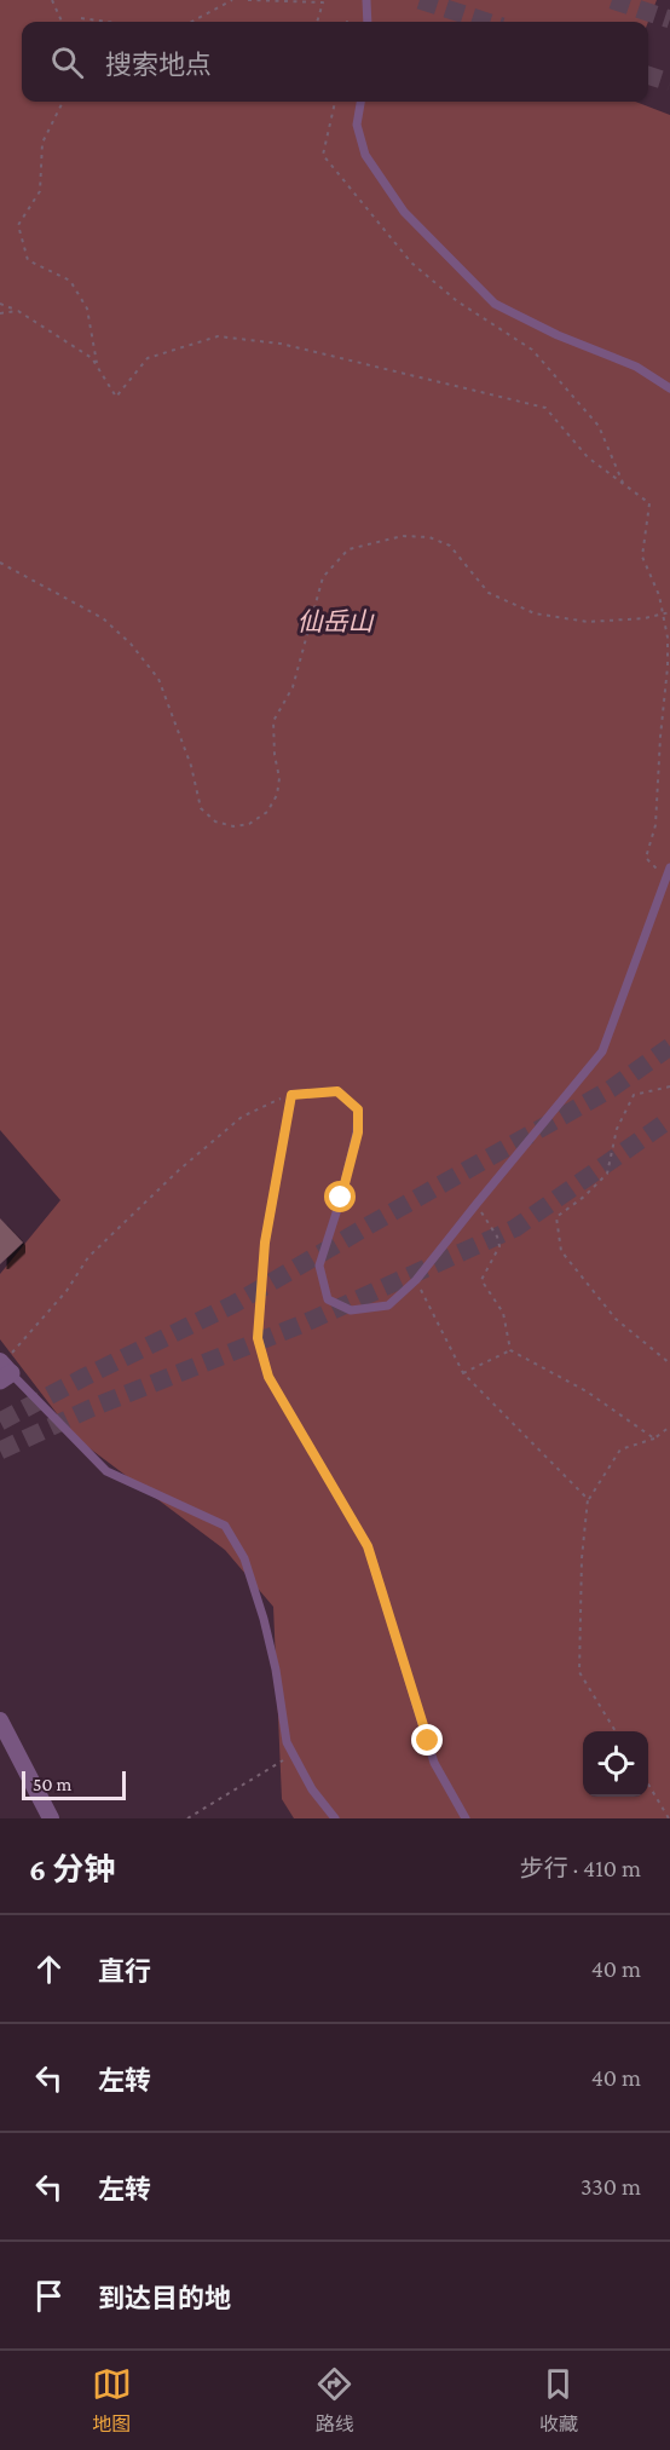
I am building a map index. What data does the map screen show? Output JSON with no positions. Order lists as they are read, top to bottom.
{
  "parks": ["仙岳山"],
  "scale_bar": "50 m",
  "page": {
    "search": "搜索地点",
    "scale": "50 m",
    "heading": ["6 分钟", "步行 · 410 m"],
    "list": [
      ["直行", "40 m"],
      ["左转", "40 m"],
      ["左转", "330 m"],
      "到达目的地"
    ],
    "nav": ["地图", "路线", "收藏"]
  }
}
